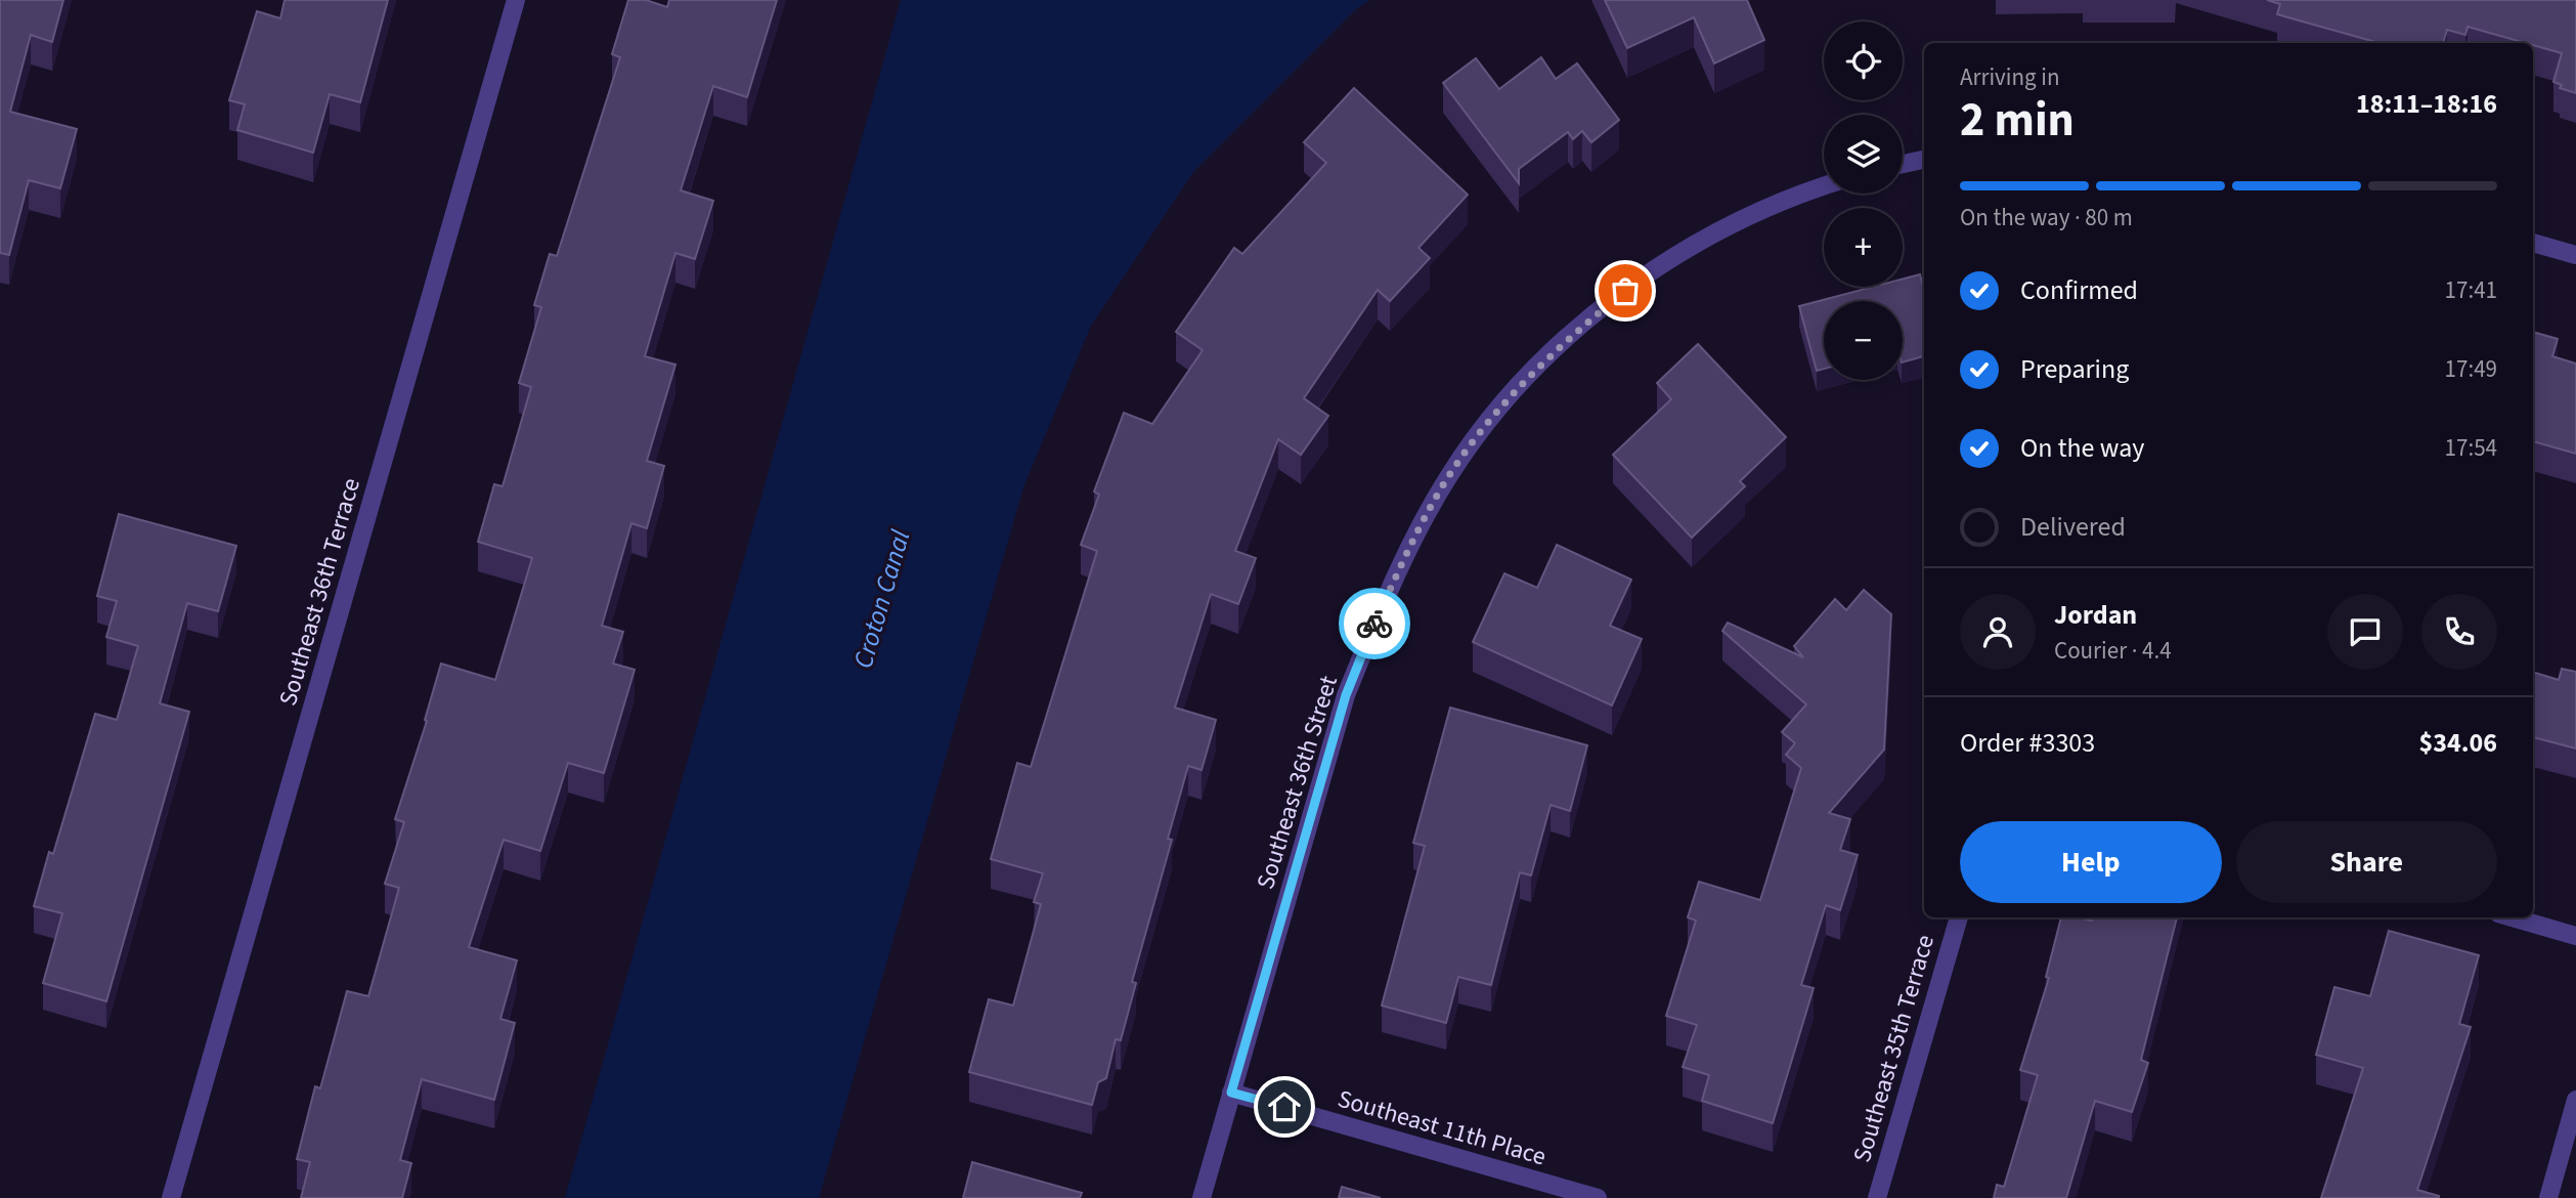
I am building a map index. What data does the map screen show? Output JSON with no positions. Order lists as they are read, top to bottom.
{
  "streets": {
    "street": [
      "Southeast 36th Terrace",
      "Southeast 36th Street",
      "Southeast 35th Terrace",
      "Southeast 11th Place"
    ]
  },
  "crossings": [
    ["Southeast 36th Street", "Southeast 11th Place"]
  ],
  "water": ["Croton Canal"],
  "page": {
    "map_buttons": ["+", "−"],
    "heading": ["2 min", "Arriving in", "18:11–18:16"],
    "panel": [
      "Jordan",
      "Courier · 4.4",
      "Order #3303",
      "$34.06"
    ],
    "bar": "On the way · 80 m",
    "list": [
      ["Confirmed", "17:41"],
      ["Preparing", "17:49"],
      ["On the way", "17:54"],
      "Delivered"
    ],
    "buttons": ["Help", "Share"]
  }
}
